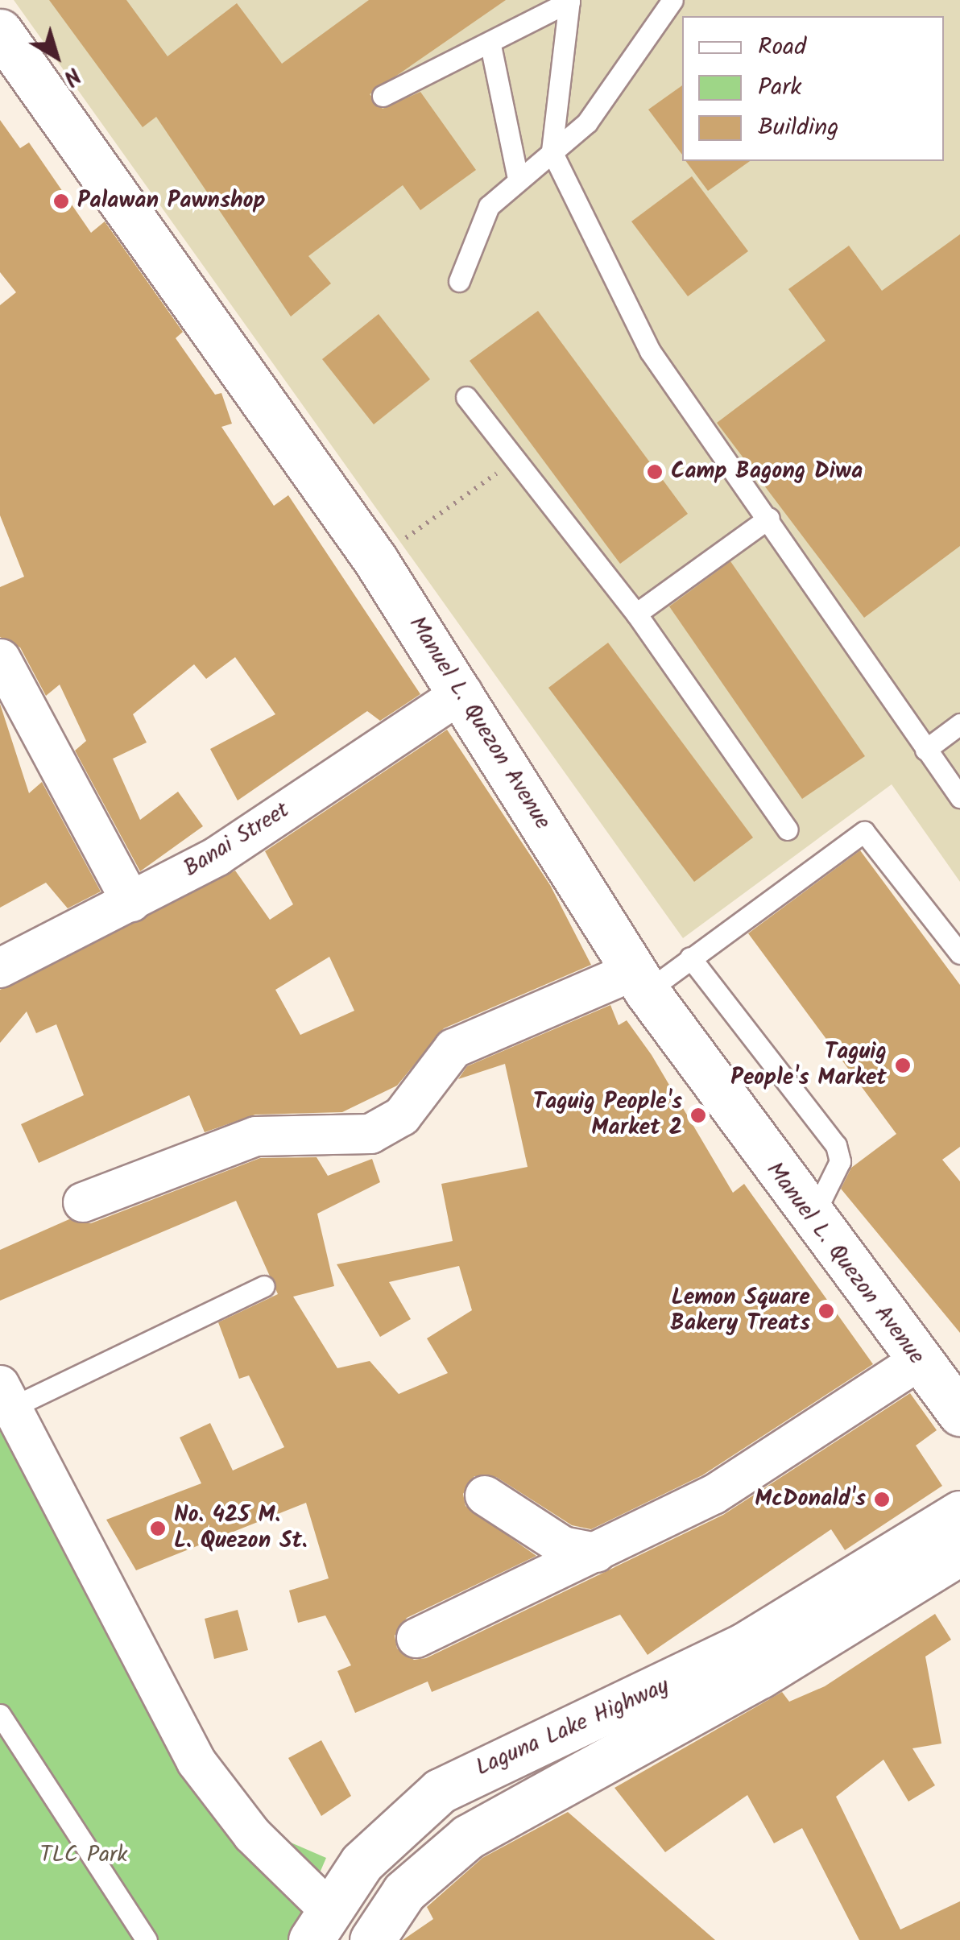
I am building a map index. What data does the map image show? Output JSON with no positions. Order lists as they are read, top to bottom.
{
  "streets": {
    "main road": ["Manuel L. Quezon Avenue", "Laguna Lake Highway"],
    "street": ["Banai Street"]
  },
  "crossings": [
    ["Manuel L. Quezon Avenue", "Banai Street"]
  ],
  "parks": ["TLC Park"],
  "places": [
    "Palawan Pawnshop",
    "Camp Bagong Diwa",
    "Taguig People's Market",
    "Taguig People's Market 2",
    "Lemon Square Bakery Treats",
    "McDonald's",
    "No. 425 M. L. Quezon St."
  ],
  "legend": ["Road", "Park", "Building"],
  "north": "bottom right"
}
